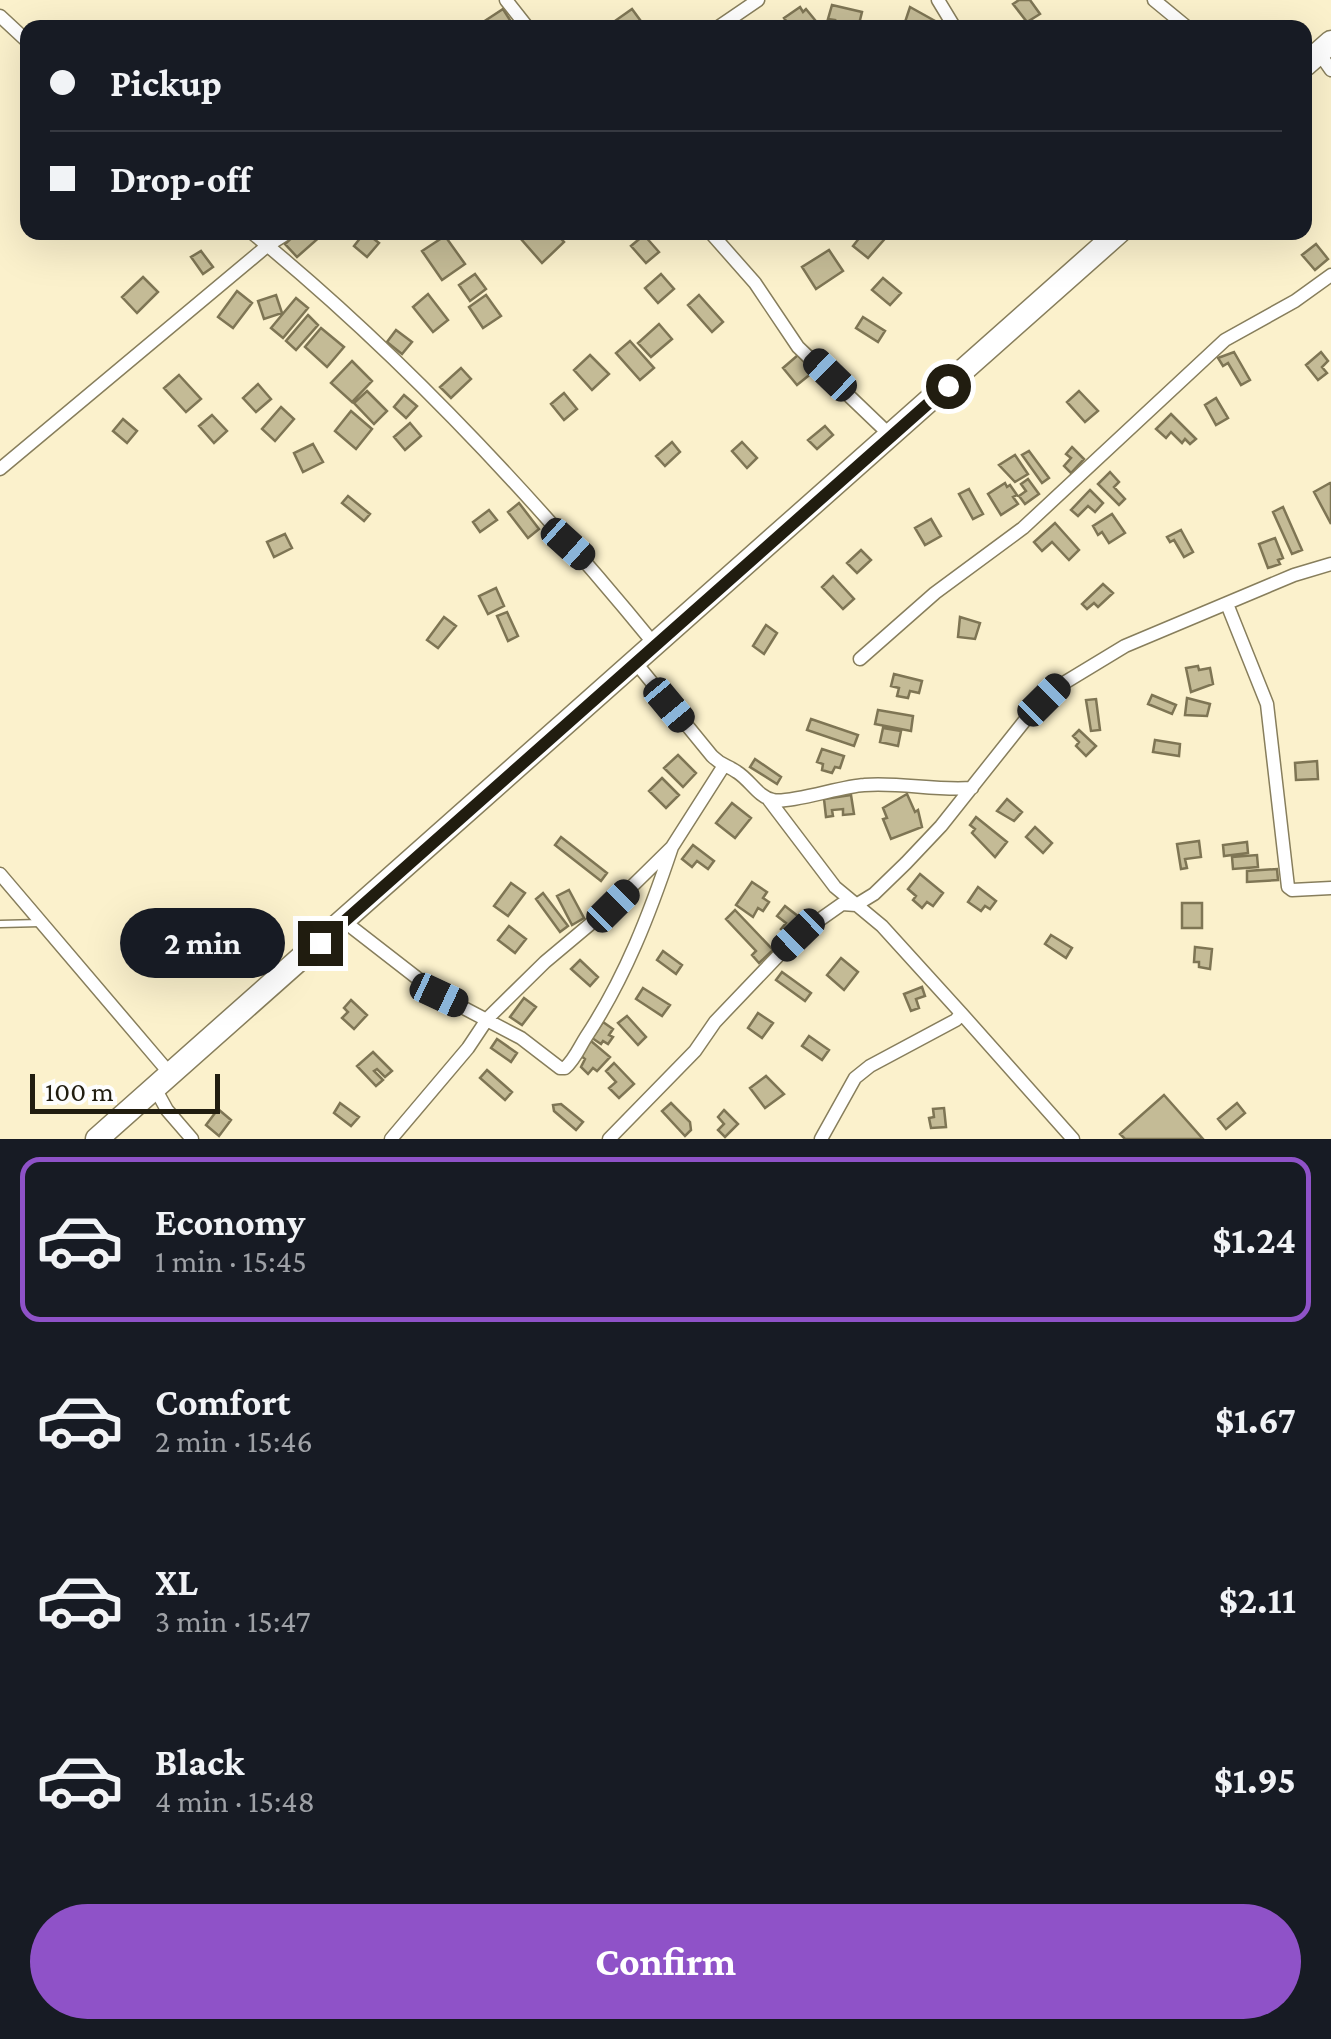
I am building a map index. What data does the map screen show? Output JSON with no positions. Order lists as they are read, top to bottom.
{
  "scale_bar": "100 m",
  "page": {
    "banner": ["Pickup", "Drop-off"],
    "bubble": "2 min",
    "scale": "100 m",
    "list": [
      {
        "name": "Economy",
        "note": "1 min · 15:45",
        "value": "$1.24"
      },
      {
        "name": "Comfort",
        "note": "2 min · 15:46",
        "value": "$1.67"
      },
      {
        "name": "XL",
        "note": "3 min · 15:47",
        "value": "$2.11"
      },
      {
        "name": "Black",
        "note": "4 min · 15:48",
        "value": "$1.95"
      }
    ],
    "buttons": "Confirm"
  }
}
